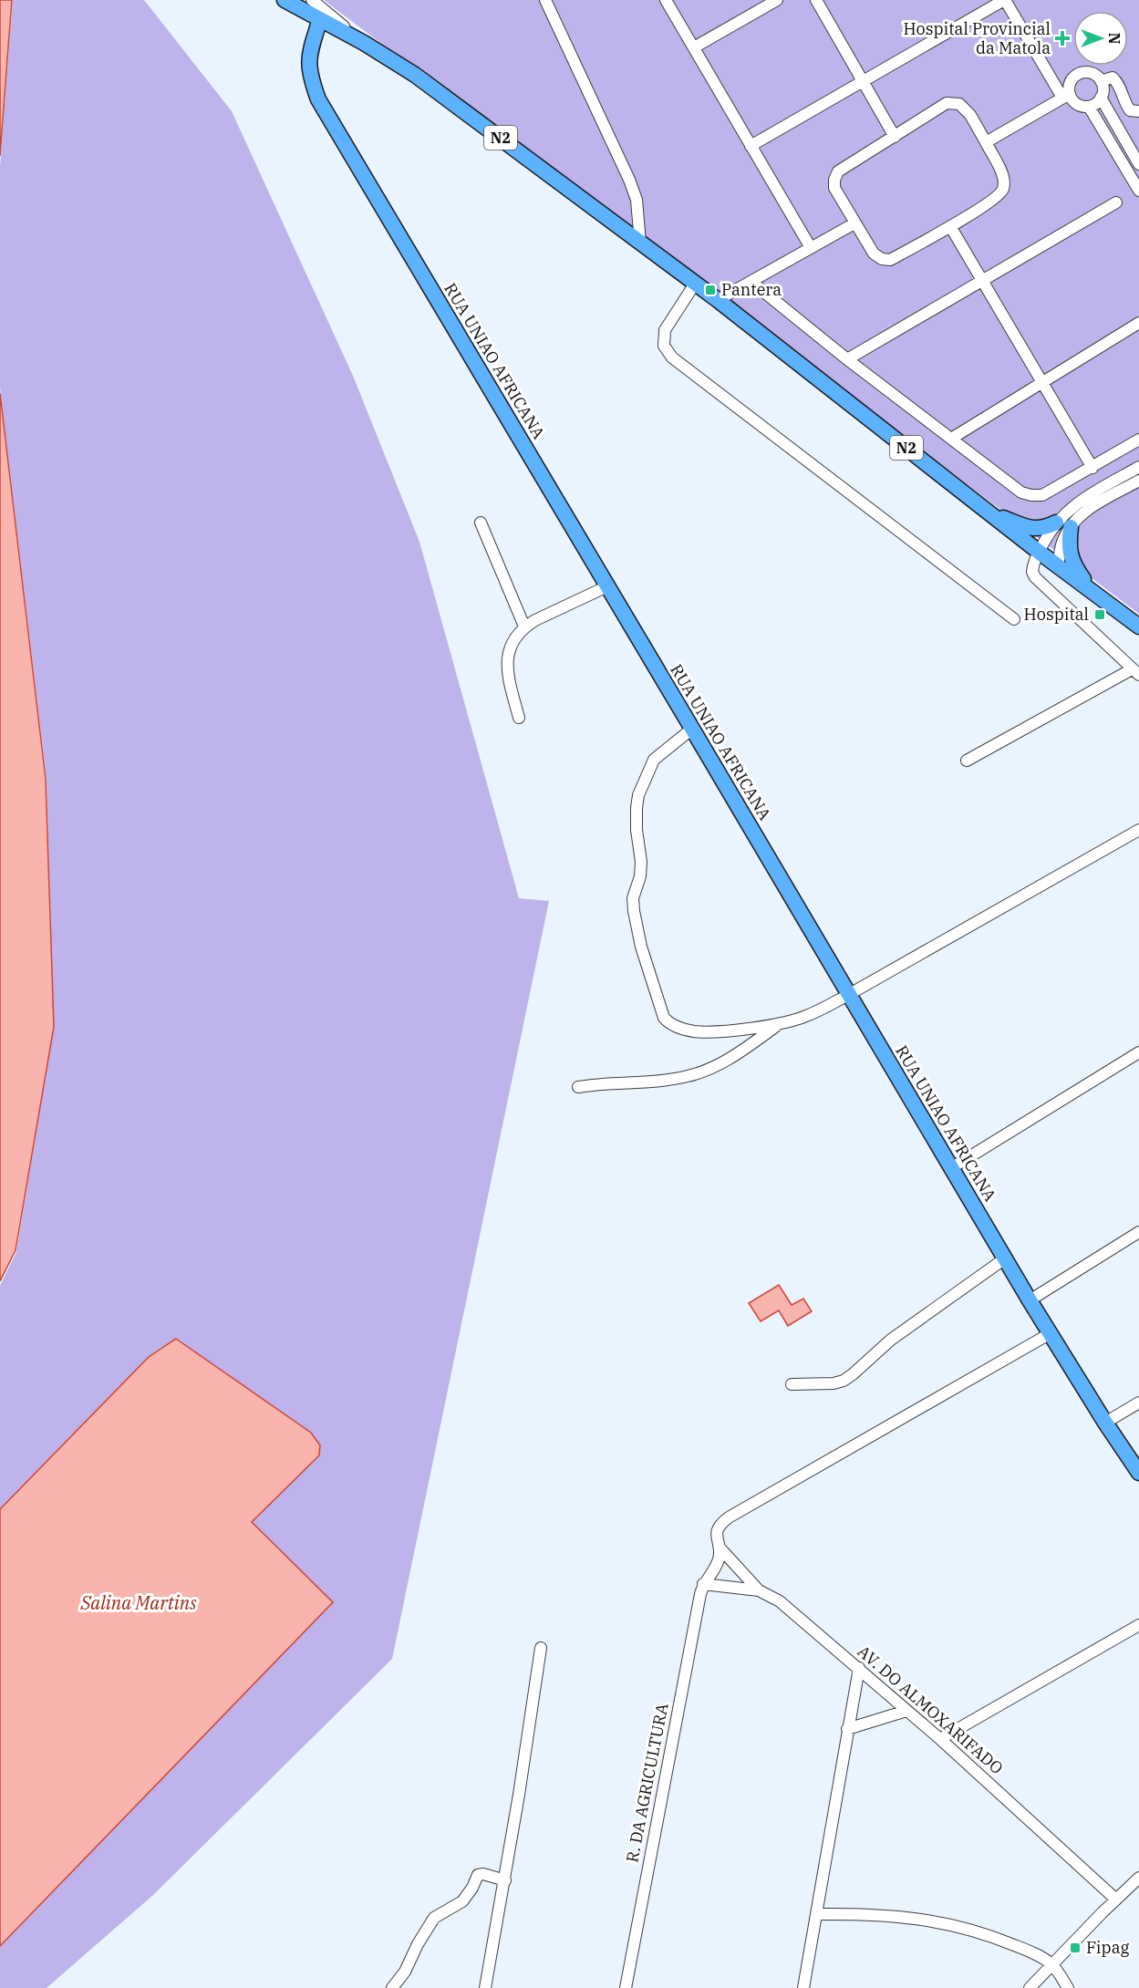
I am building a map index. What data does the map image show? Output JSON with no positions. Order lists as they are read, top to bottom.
{
  "streets": {
    "main road": ["N2", "RUA UNIAO AFRICANA"],
    "street": ["AV. DO ALMOXARIFADO", "R. DA AGRICULTURA"]
  },
  "crossings": [
    ["N2", "RUA UNIAO AFRICANA"],
    ["AV. DO ALMOXARIFADO", "R. DA AGRICULTURA"]
  ],
  "water": ["Salina Martins"],
  "places": {
    "health": ["Hospital Provincial da Matola"],
    "transit": ["Pantera", "Hospital", "Fipag"]
  },
  "north": "right"
}
